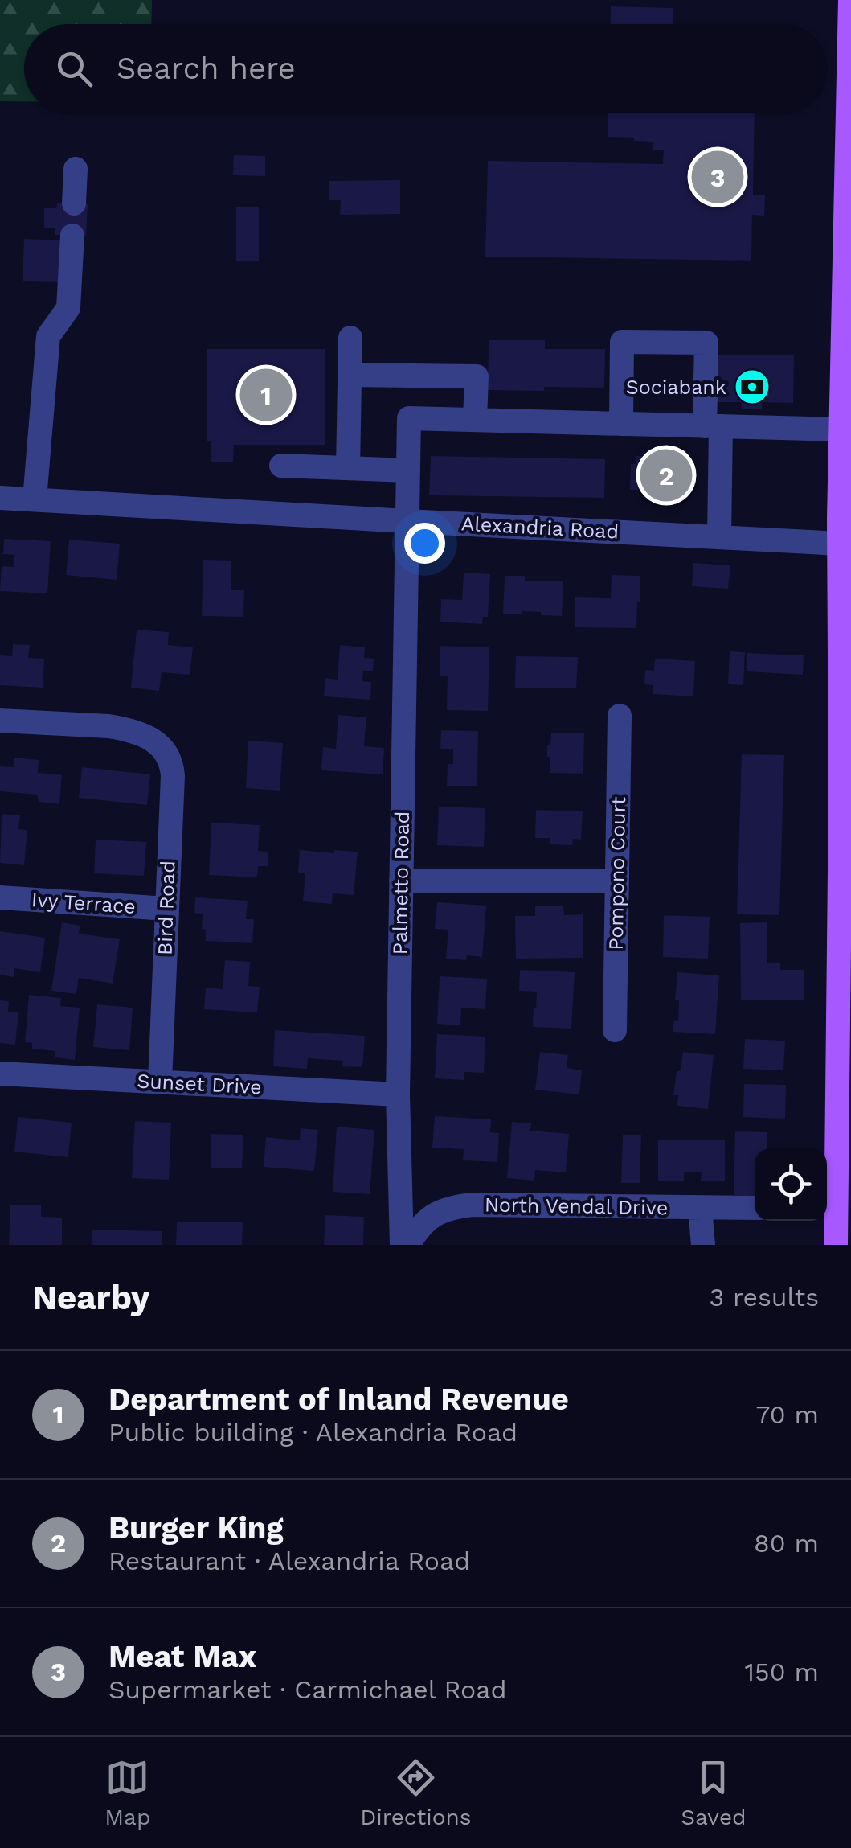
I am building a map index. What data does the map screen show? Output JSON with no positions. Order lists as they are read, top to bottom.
{
  "streets": {
    "street": [
      "Alexandria Road",
      "Pompono Court",
      "Palmetto Road",
      "Ivy Terrace",
      "Bird Road",
      "Sunset Drive",
      "North Vendal Drive"
    ]
  },
  "crossings": [
    ["Alexandria Road", "Palmetto Road"],
    ["Palmetto Road", "Sunset Drive"],
    ["Ivy Terrace", "Bird Road"],
    ["Bird Road", "Sunset Drive"]
  ],
  "places": {
    "bank": ["Sociabank"]
  },
  "page": {
    "search": "Search here",
    "pins": ["3", "1", "2"],
    "heading": ["Nearby", "3 results"],
    "list": [
      {
        "mark": "1",
        "name": "Department of Inland Revenue",
        "note": "Public building · Alexandria Road",
        "value": "70 m"
      },
      {
        "mark": "2",
        "name": "Burger King",
        "note": "Restaurant · Alexandria Road",
        "value": "80 m"
      },
      {
        "mark": "3",
        "name": "Meat Max",
        "note": "Supermarket · Carmichael Road",
        "value": "150 m"
      }
    ],
    "nav": ["Map", "Directions", "Saved"]
  }
}
